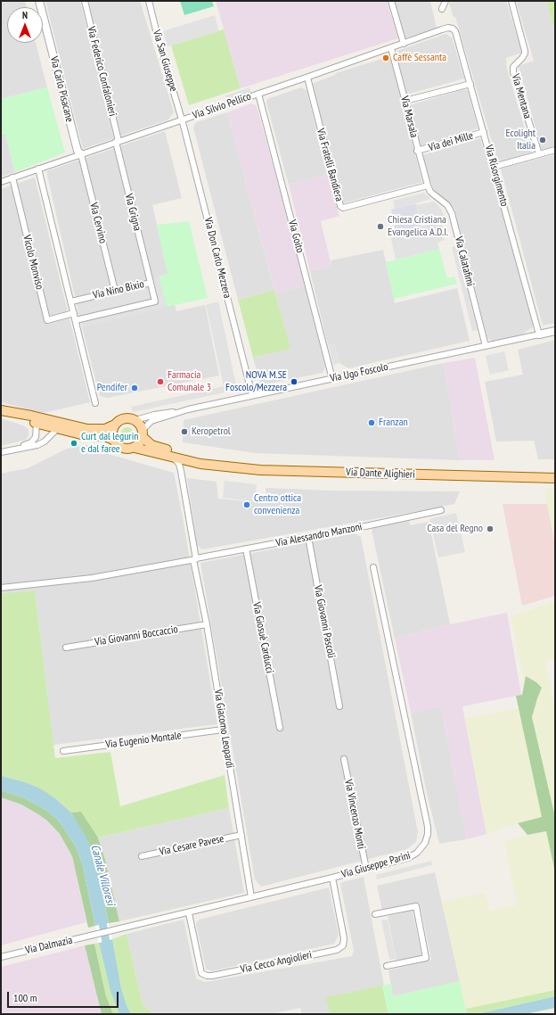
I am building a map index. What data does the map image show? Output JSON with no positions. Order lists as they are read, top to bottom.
{
  "streets": {
    "main road": ["Via Dante Alighieri"],
    "street": [
      "Via San Giuseppe",
      "Via Federico Confalonieri",
      "Via Carlo Pisacane",
      "Via Mentana",
      "Via Silvio Pellico",
      "Via Marsala",
      "Via dei Mille",
      "Via Fratelli Bandiera",
      "Via Risorgimento",
      "Via Grigna",
      "Via Cervino",
      "Via Goito",
      "Via Don Carlo Mezzera",
      "Via Calatafimi",
      "Vicolo Monviso",
      "Via Nino Bixio",
      "Via Ugo Foscolo",
      "Via Alessandro Manzoni",
      "Via Giovanni Pascoli",
      "Via Giovanni Boccaccio",
      "Via Giosuè Carducci",
      "Via Giacomo Leopardi",
      "Via Eugenio Montale",
      "Via Vincenzo Monti",
      "Via Cesare Pavese",
      "Via Giuseppe Parini",
      "Via Dalmazia",
      "Via Cecco Angiolieri"
    ]
  },
  "crossings": [
    ["Via San Giuseppe", "Via Silvio Pellico"],
    ["Via San Giuseppe", "Via Don Carlo Mezzera"],
    ["Via Federico Confalonieri", "Via Silvio Pellico"],
    ["Via Federico Confalonieri", "Via Grigna"],
    ["Via Carlo Pisacane", "Via Silvio Pellico"],
    ["Via Carlo Pisacane", "Via Cervino"],
    ["Via Silvio Pellico", "Via Marsala"],
    ["Via Silvio Pellico", "Via Fratelli Bandiera"],
    ["Via Silvio Pellico", "Via Risorgimento"],
    ["Via Silvio Pellico", "Via Grigna"],
    ["Via Silvio Pellico", "Via Cervino"],
    ["Via Silvio Pellico", "Via Goito"],
    ["Via Silvio Pellico", "Via Don Carlo Mezzera"],
    ["Via Silvio Pellico", "Vicolo Monviso"],
    ["Via Marsala", "Via dei Mille"],
    ["Via Marsala", "Via Fratelli Bandiera"],
    ["Via Marsala", "Via Calatafimi"],
    ["Via dei Mille", "Via Risorgimento"],
    ["Via Fratelli Bandiera", "Via Calatafimi"],
    ["Via Risorgimento", "Via Ugo Foscolo"],
    ["Via Grigna", "Via Nino Bixio"],
    ["Via Cervino", "Via Nino Bixio"],
    ["Via Goito", "Via Ugo Foscolo"],
    ["Via Don Carlo Mezzera", "Via Ugo Foscolo"],
    ["Via Calatafimi", "Via Ugo Foscolo"],
    ["Via Ugo Foscolo", "Via Dante Alighieri"],
    ["Via Dante Alighieri", "Via Giacomo Leopardi"],
    ["Via Alessandro Manzoni", "Via Giovanni Pascoli"],
    ["Via Alessandro Manzoni", "Via Giosuè Carducci"],
    ["Via Alessandro Manzoni", "Via Giacomo Leopardi"],
    ["Via Giovanni Boccaccio", "Via Giacomo Leopardi"],
    ["Via Giacomo Leopardi", "Via Eugenio Montale"],
    ["Via Giacomo Leopardi", "Via Cesare Pavese"],
    ["Via Giacomo Leopardi", "Via Giuseppe Parini"],
    ["Via Vincenzo Monti", "Via Giuseppe Parini"],
    ["Via Giuseppe Parini", "Via Dalmazia"],
    ["Via Giuseppe Parini", "Via Cecco Angiolieri"]
  ],
  "water": ["Canale Villoresi"],
  "places": [
    "Caffè Sessanta",
    "Ecolight Italia",
    "Chiesa Cristiana Evangelica A.D.I.",
    "Farmacia Comunale 3",
    "NOVA M.SE Foscolo/Mezzera",
    "Pendifer",
    "Franzan",
    "Keropetrol",
    "Curt dal legurin e dal faree",
    "Centro ottica convenienza",
    "Casa del Regno"
  ],
  "scale_bar": "100 m",
  "north": "top"
}
